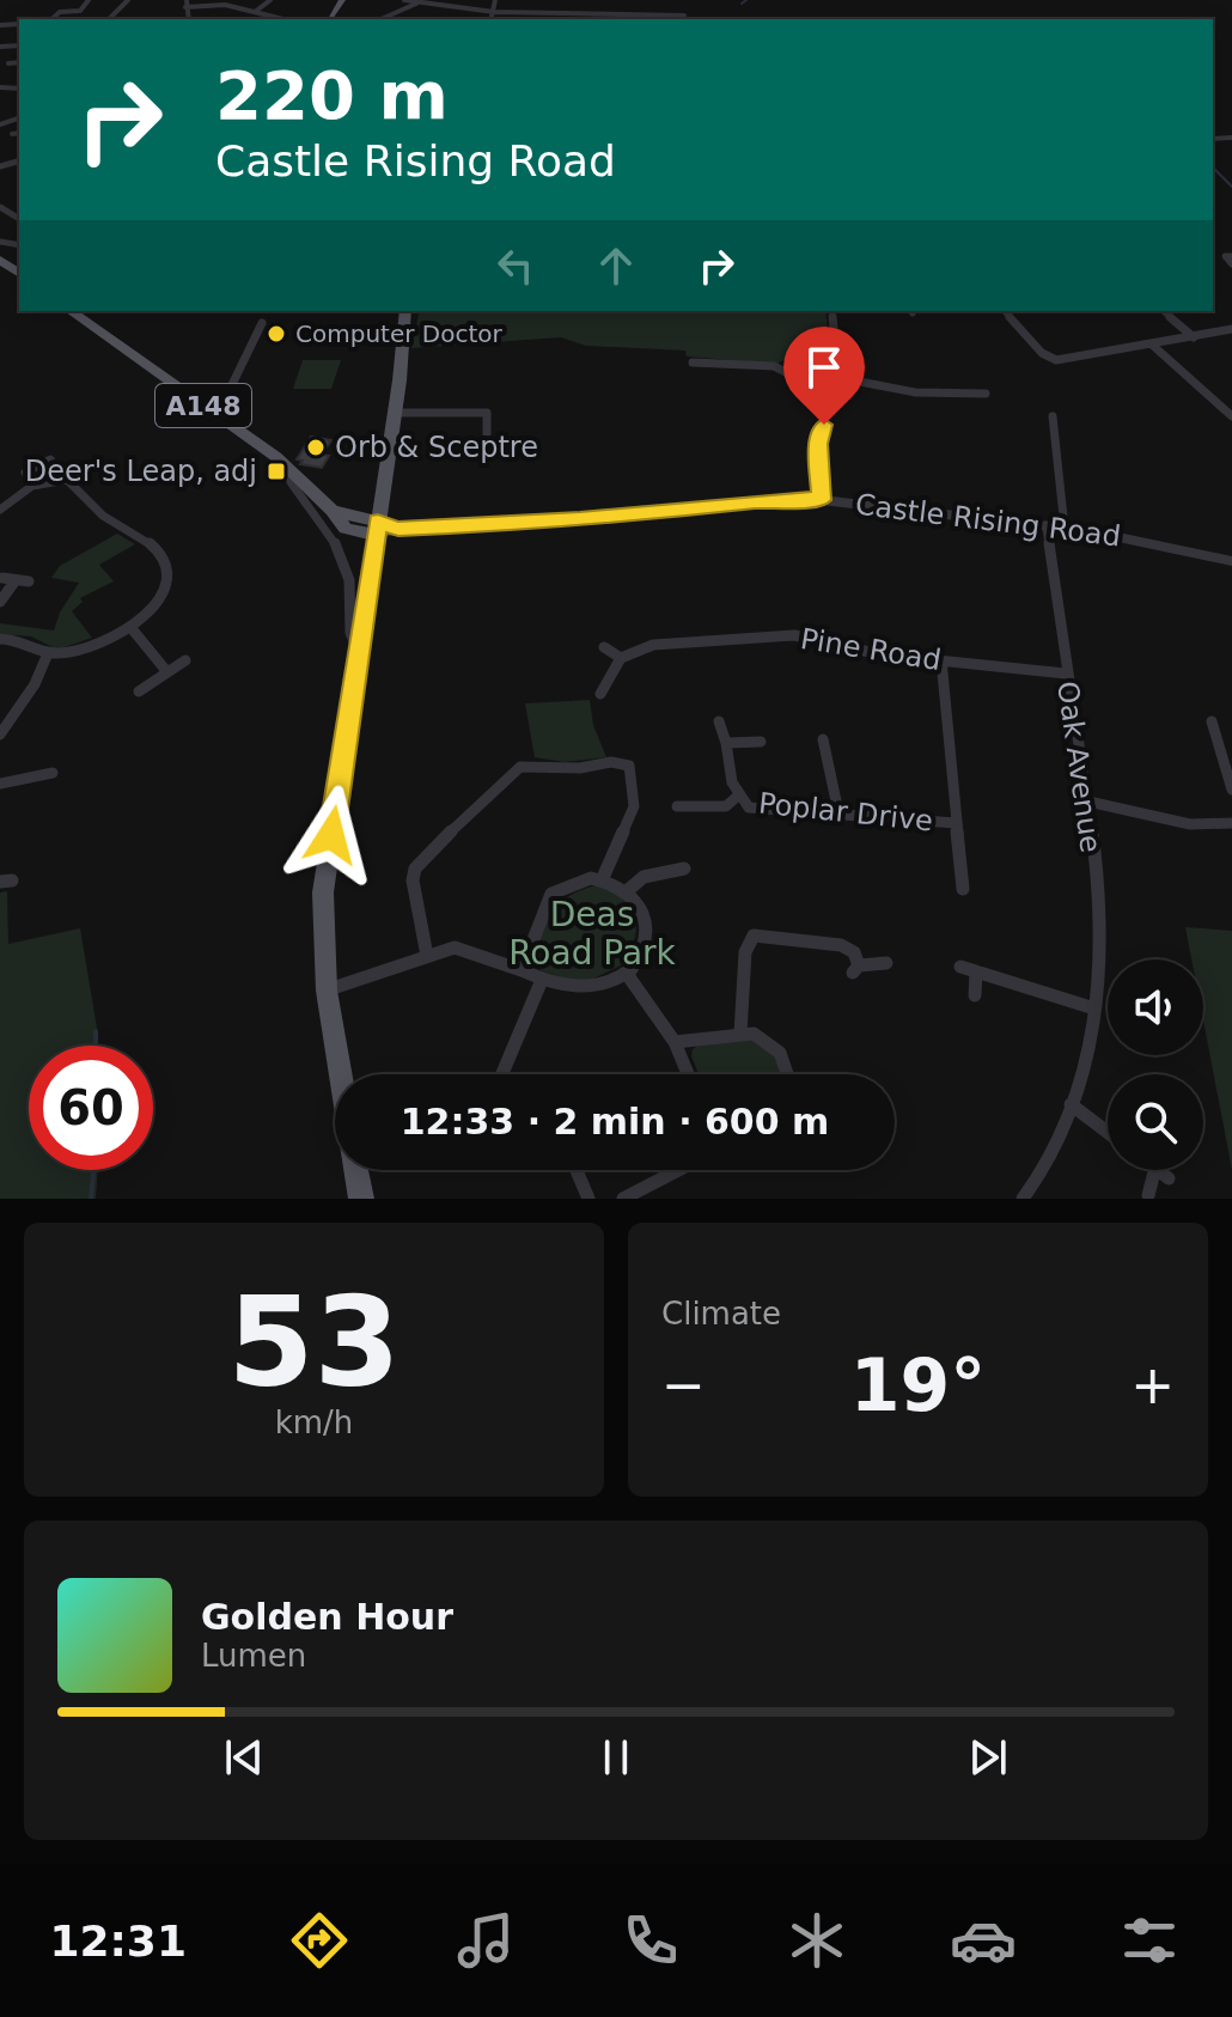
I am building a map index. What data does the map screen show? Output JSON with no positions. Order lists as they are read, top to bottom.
{
  "streets": {
    "main road": ["A148"],
    "street": [
      "Castle Rising Road",
      "Pine Road",
      "Oak Avenue",
      "Poplar Drive"
    ]
  },
  "crossings": [
    ["A148", "Castle Rising Road"],
    ["Castle Rising Road", "Oak Avenue"],
    ["Pine Road", "Oak Avenue"]
  ],
  "parks": ["Deas Road Park"],
  "places": {
    "other": ["Computer Doctor", "Orb & Sceptre"],
    "transit": ["Deer's Leap, adj"]
  },
  "page": {
    "turn": ["220 m", "Castle Rising Road"],
    "limit": "60",
    "trip": "12:33 · 2 min · 600 m",
    "tile": [
      ["53", "km/h"],
      "Climate"
    ],
    "heat": ["−", "19°", "+"],
    "song": ["Golden Hour", "Lumen"],
    "tabs": "12:31"
  }
}
